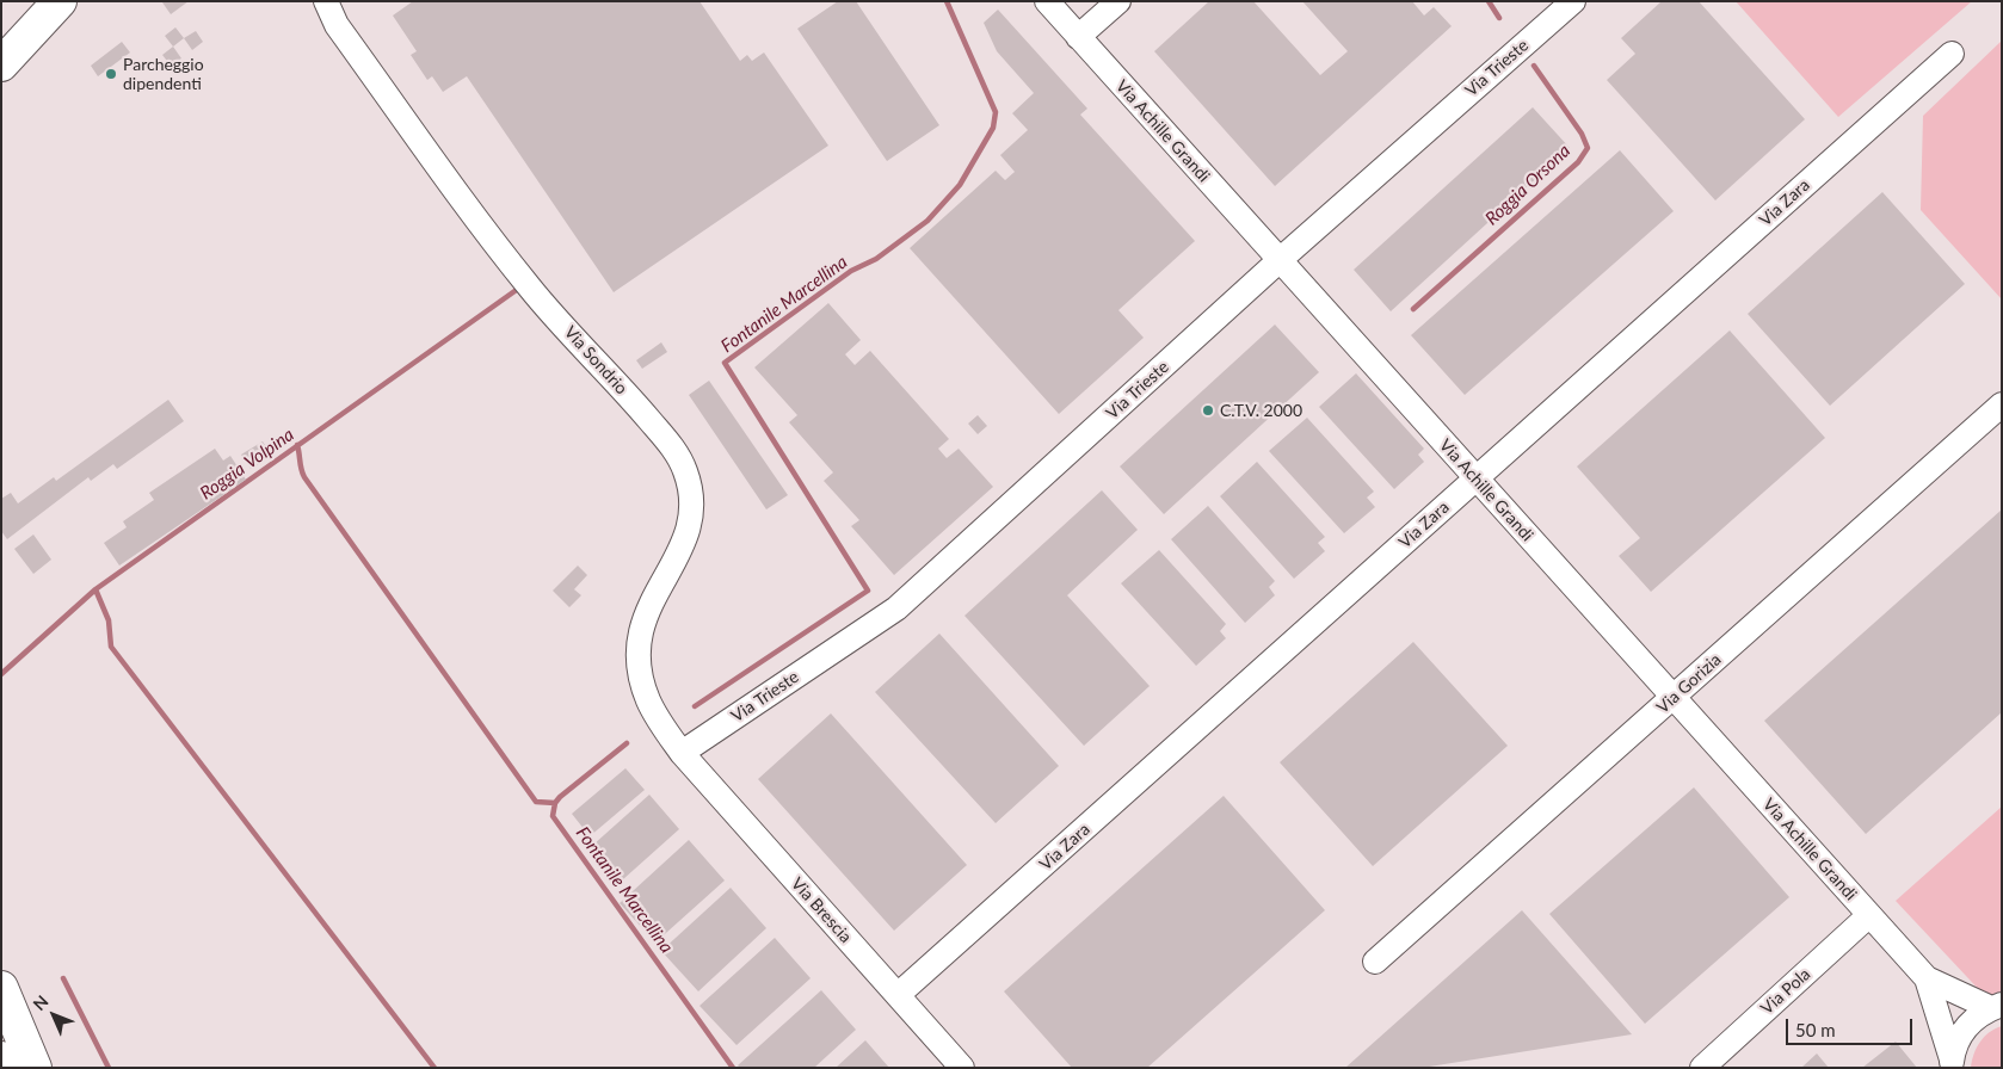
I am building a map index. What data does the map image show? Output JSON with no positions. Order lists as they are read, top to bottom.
{
  "streets": {
    "street": [
      "Via Trieste",
      "Via Achille Grandi",
      "Via Zara",
      "Via Sondrio",
      "Via Gorizia",
      "Via Brescia",
      "Via Pola"
    ]
  },
  "crossings": [
    ["Via Trieste", "Via Achille Grandi"],
    ["Via Trieste", "Via Sondrio"],
    ["Via Trieste", "Via Brescia"],
    ["Via Achille Grandi", "Via Zara"],
    ["Via Achille Grandi", "Via Gorizia"],
    ["Via Achille Grandi", "Via Pola"],
    ["Via Zara", "Via Brescia"],
    ["Via Sondrio", "Via Brescia"]
  ],
  "water": ["Roggia Orsona", "Fontanile Marcellina", "Roggia Volpina"],
  "places": ["Parcheggio dipendenti", "C.T.V. 2000"],
  "scale_bar": "50 m",
  "north": "top left"
}
